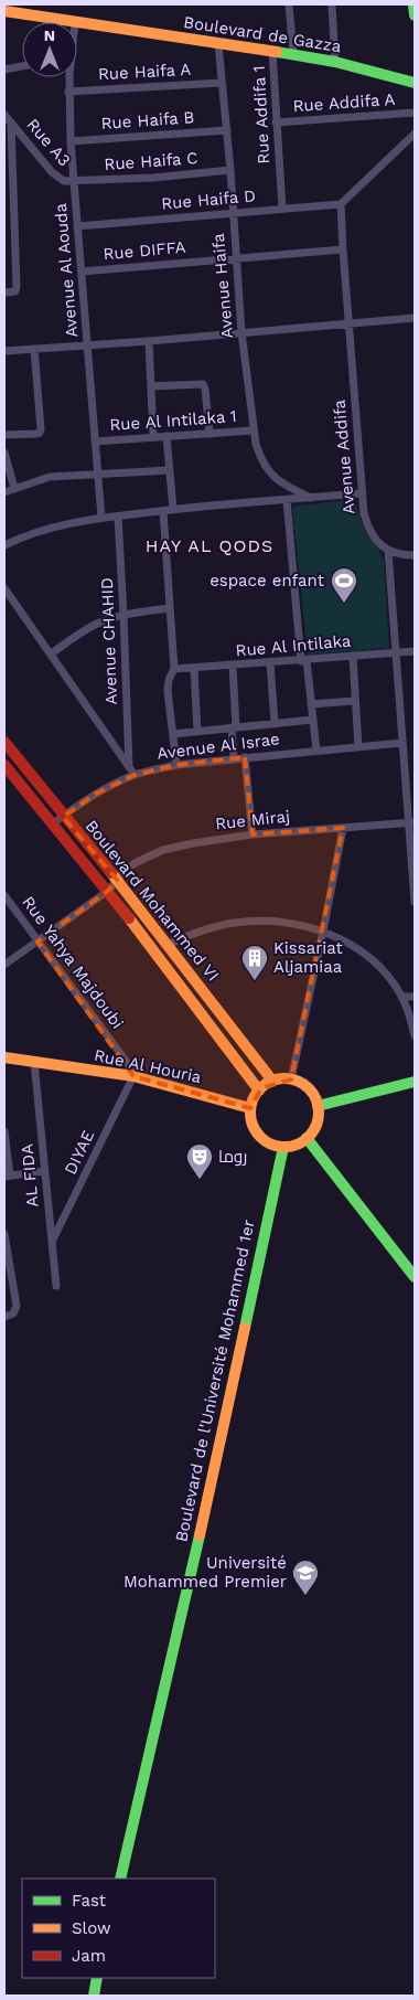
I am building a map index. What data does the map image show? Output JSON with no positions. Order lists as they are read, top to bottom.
{
  "streets": {
    "main road": [
      "Boulevard de Gazza",
      "Boulevard Mohammed VI",
      "Rue Al Houria",
      "Boulevard de l'Université Mohammed 1er"
    ],
    "street": [
      "Rue Haifa A",
      "Rue Addifa A",
      "Rue Addifa 1",
      "Rue Haifa B",
      "Rue A3",
      "Rue Haifa C",
      "Rue Haifa D",
      "Rue DIFFA",
      "Avenue Al Aouda",
      "Avenue Haifa",
      "Rue Al Intilaka 1",
      "Avenue Addifa",
      "Avenue CHAHID",
      "Rue Al Intilaka",
      "Avenue Al Israe",
      "Rue Miraj",
      "Rue Yahya Majdoubi",
      "DIYAE",
      "AL FIDA"
    ]
  },
  "crossings": [
    ["Boulevard de Gazza", "Rue Addifa 1"],
    ["Boulevard de Gazza", "Avenue Haifa"],
    ["Rue Haifa A", "Avenue Al Aouda"],
    ["Rue Haifa A", "Avenue Haifa"],
    ["Rue Addifa A", "Rue Addifa 1"],
    ["Rue Addifa 1", "Rue Haifa D"],
    ["Rue Haifa B", "Avenue Al Aouda"],
    ["Rue Haifa B", "Avenue Haifa"],
    ["Rue A3", "Rue Haifa C"],
    ["Rue A3", "Avenue Al Aouda"],
    ["Rue Haifa C", "Avenue Al Aouda"],
    ["Rue Haifa C", "Avenue Haifa"],
    ["Rue Haifa D", "Avenue Al Aouda"],
    ["Rue Haifa D", "Avenue Haifa"],
    ["Rue Haifa D", "Avenue Addifa"],
    ["Rue DIFFA", "Avenue Al Aouda"],
    ["Rue DIFFA", "Avenue Haifa"],
    ["Rue DIFFA", "Avenue Addifa"],
    ["Avenue Al Aouda", "Rue Al Intilaka 1"],
    ["Avenue Haifa", "Rue Al Intilaka 1"],
    ["Avenue Al Israe", "Boulevard Mohammed VI"],
    ["Rue Miraj", "Boulevard Mohammed VI"],
    ["Rue Miraj", "Rue Yahya Majdoubi"],
    ["Boulevard Mohammed VI", "Rue Al Houria"],
    ["Boulevard Mohammed VI", "Boulevard de l'Université Mohammed 1er"],
    ["Rue Yahya Majdoubi", "Rue Al Houria"],
    ["Rue Yahya Majdoubi", "DIYAE"],
    ["Rue Al Houria", "DIYAE"],
    ["Rue Al Houria", "AL FIDA"],
    ["Rue Al Houria", "Boulevard de l'Université Mohammed 1er"],
    ["DIYAE", "AL FIDA"]
  ],
  "districts": ["HAY AL QODS"],
  "places": {
    "sports": ["espace enfant"],
    "building": ["Kissariat Aljamiaa"],
    "theatre": ["روما"],
    "school or university": ["Université Mohammed Premier"]
  },
  "legend": ["Fast", "Slow", "Jam"],
  "north": "top"
}
